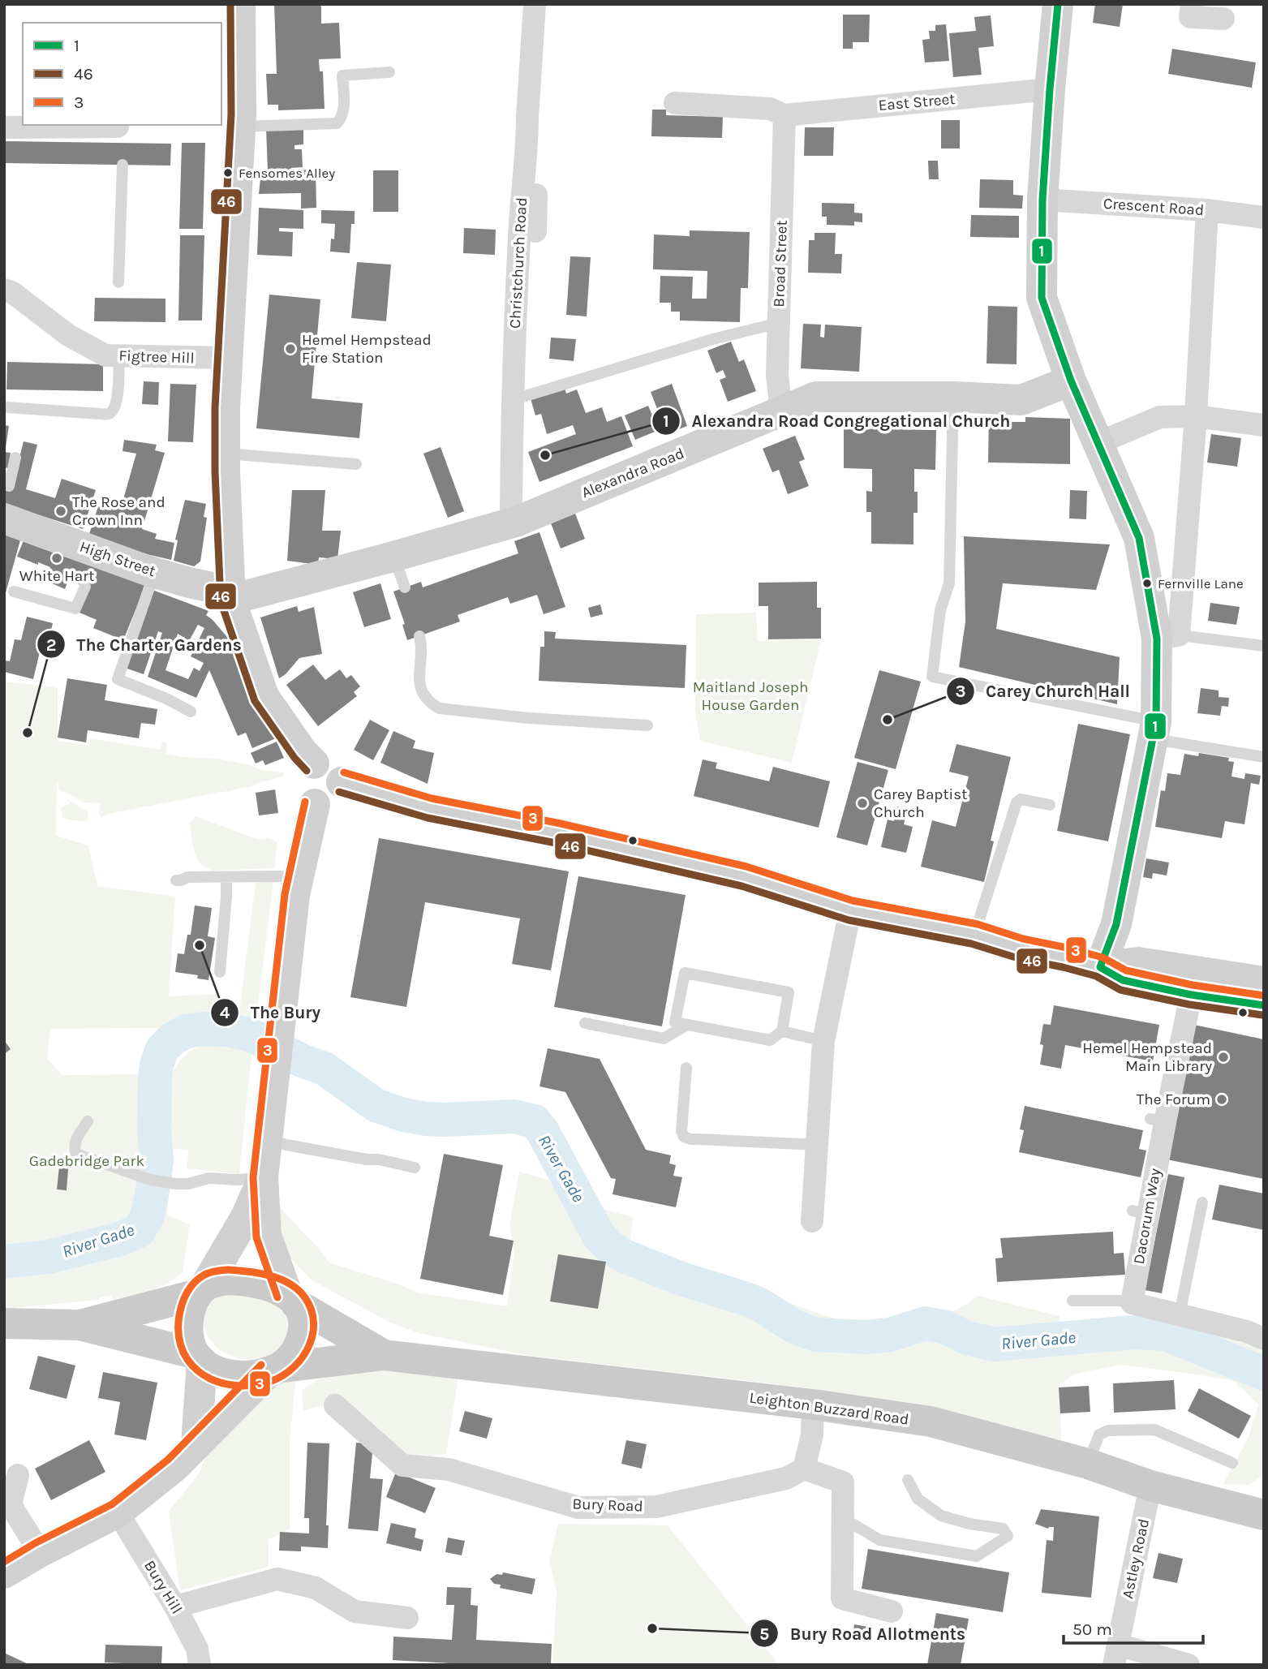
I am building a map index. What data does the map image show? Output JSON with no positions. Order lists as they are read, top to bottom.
{
  "streets": {
    "main road": ["Leighton Buzzard Road"],
    "street": [
      "East Street",
      "Crescent Road",
      "Christchurch Road",
      "Broad Street",
      "Figtree Hill",
      "Alexandra Road",
      "High Street",
      "Dacorum Way",
      "Bury Road",
      "Astley Road",
      "Bury Hill"
    ]
  },
  "crossings": [
    ["East Street", "Broad Street"],
    ["Christchurch Road", "Alexandra Road"],
    ["Broad Street", "Alexandra Road"],
    ["Alexandra Road", "High Street"],
    ["Leighton Buzzard Road", "Astley Road"]
  ],
  "water": ["River Gade"],
  "parks": ["Maitland Joseph House Garden", "Gadebridge Park"],
  "places": [
    "Fensomes Alley",
    "Hemel Hempstead Fire Station",
    "Alexandra Road Congregational Church",
    "The Rose and Crown Inn",
    "White Hart",
    "Fernville Lane",
    "Carey Church Hall",
    "The Charter Gardens",
    "Carey Baptist Church",
    "The Bury",
    "Hemel Hempstead Main Library",
    "The Forum",
    "Bury Road Allotments"
  ],
  "lines": ["transit line 1", "transit line 46", "transit line 3"],
  "legend": ["1", "46", "3"],
  "scale_bar": "50 m"
}
